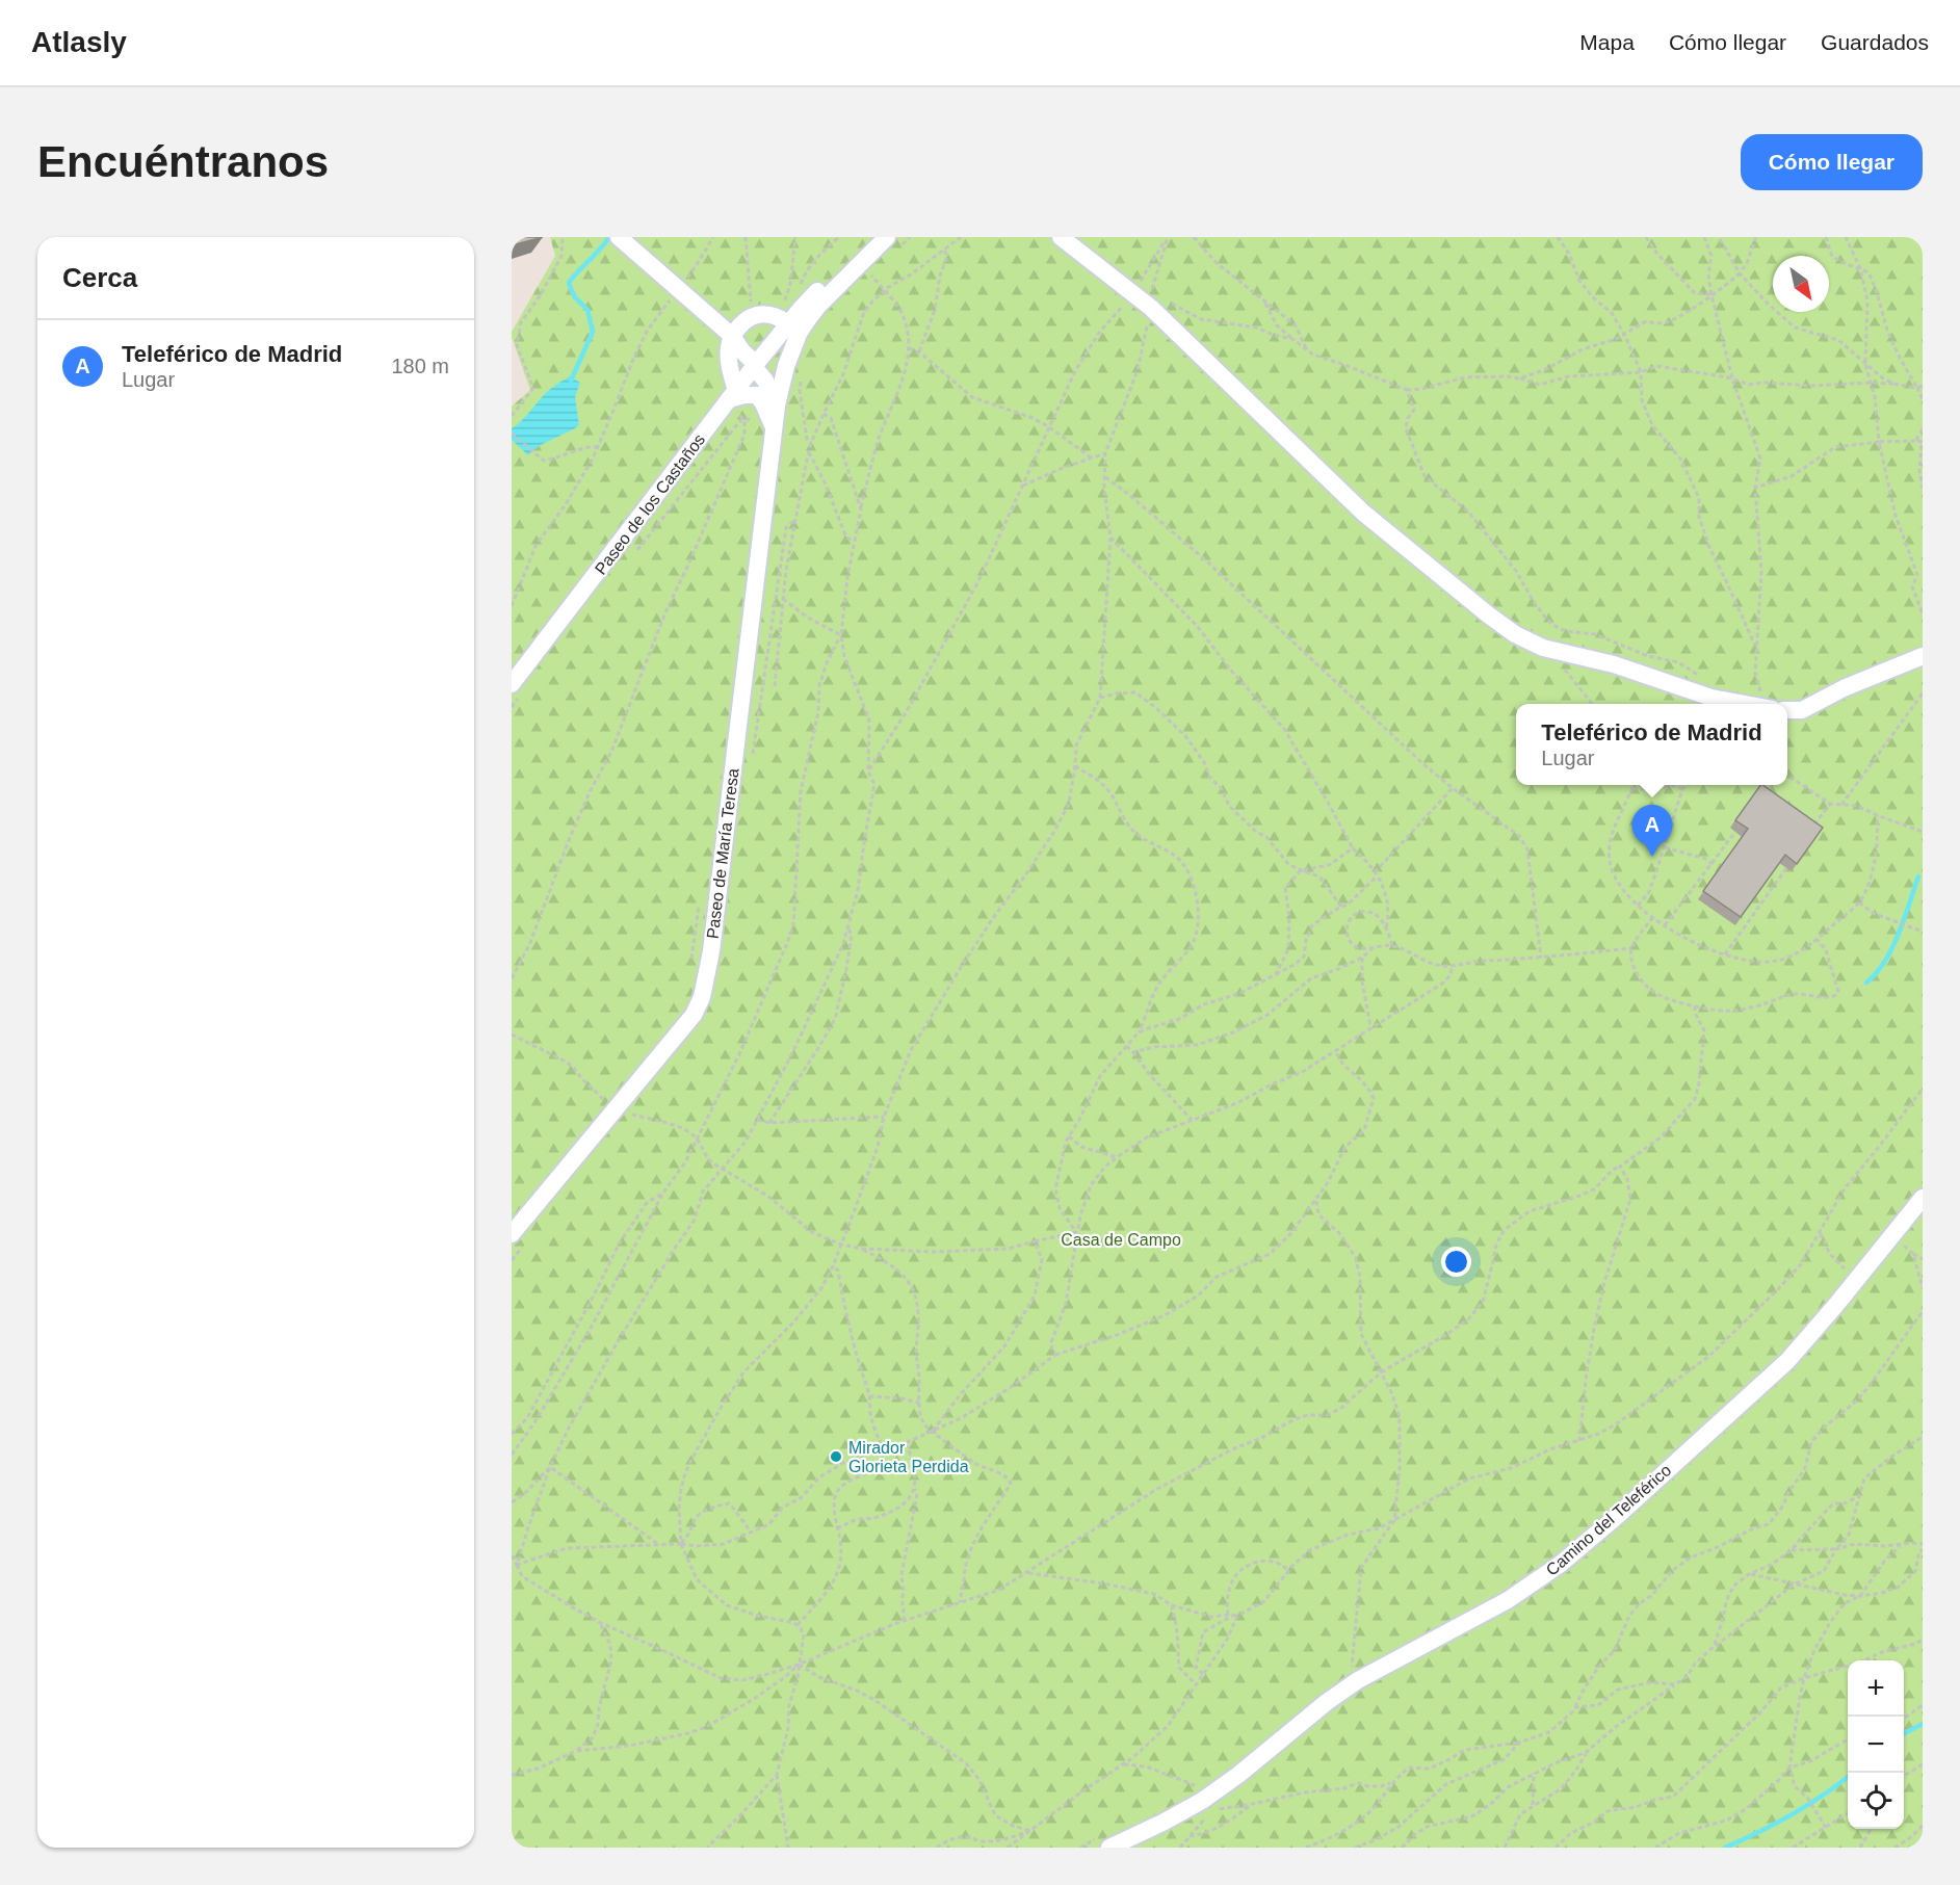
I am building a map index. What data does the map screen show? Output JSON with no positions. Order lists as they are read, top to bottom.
{
  "streets": {
    "street": ["Paseo de los Castaños", "Paseo de María Teresa", "Camino del Teleférico"]
  },
  "crossings": [
    ["Paseo de los Castaños", "Paseo de María Teresa"]
  ],
  "parks": ["Casa de Campo"],
  "places": ["Mirador Glorieta Perdida"],
  "north": "bottom right",
  "page": {
    "header": "Atlasly",
    "nav": ["Mapa", "Cómo llegar", "Guardados"],
    "buttons": "Cómo llegar",
    "title": "Encuéntranos",
    "heading": "Cerca",
    "list": [
      {
        "mark": "A",
        "name": "Teleférico de Madrid",
        "note": "Lugar",
        "value": "180 m"
      }
    ],
    "popup": ["Teleférico de Madrid", "Lugar"],
    "pins": "A",
    "map_buttons": ["+", "−"]
  }
}
